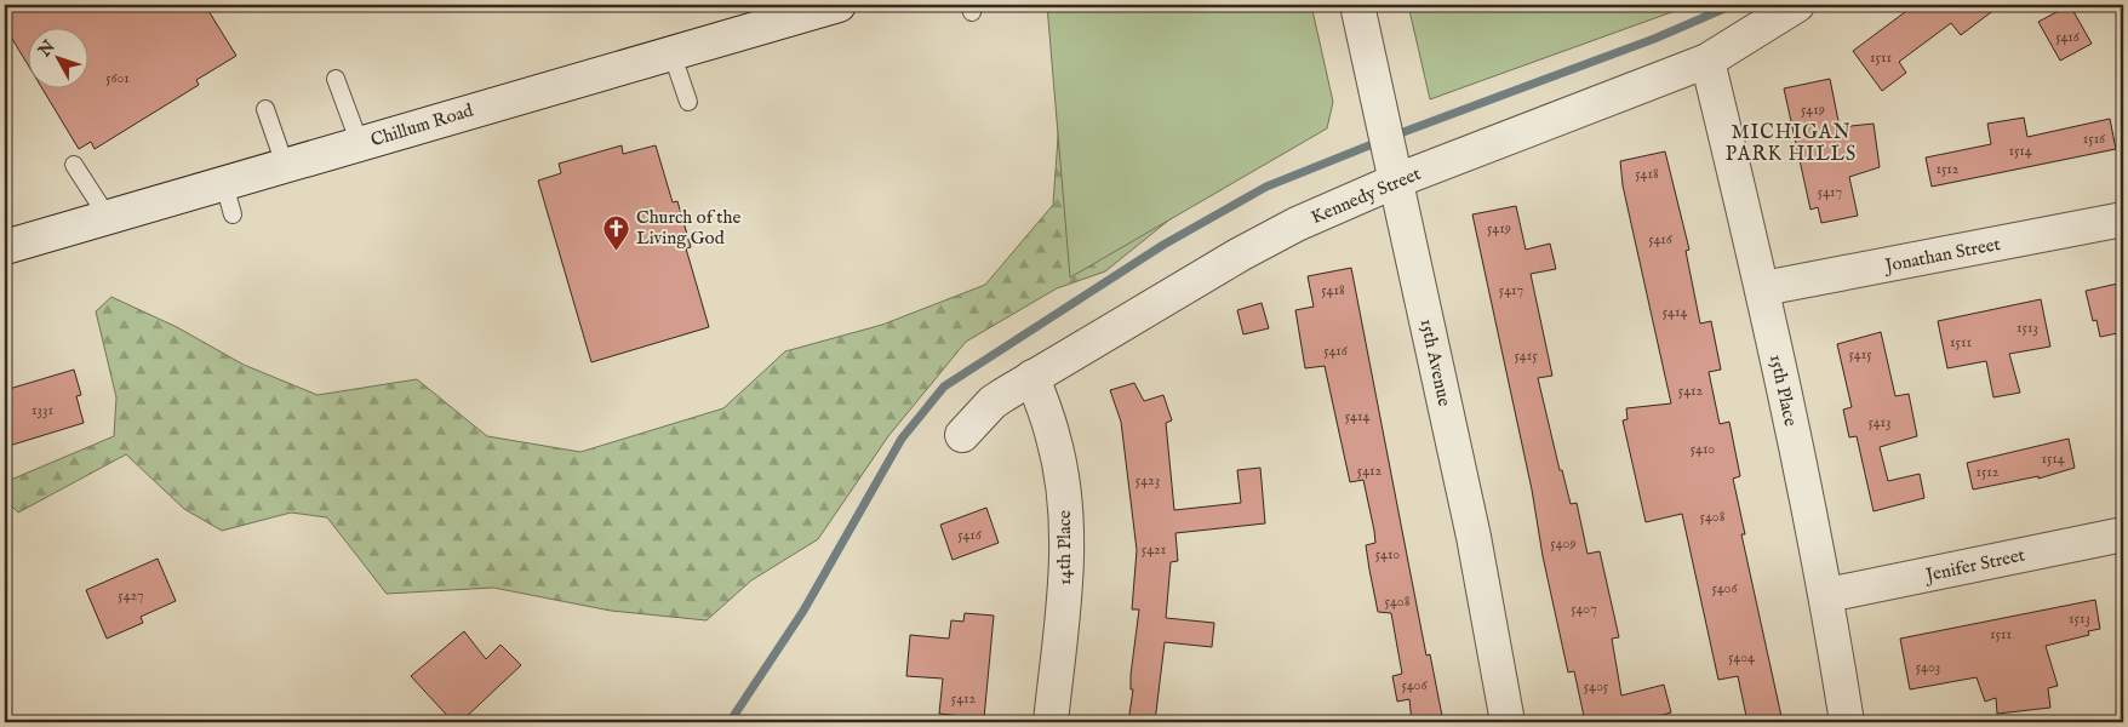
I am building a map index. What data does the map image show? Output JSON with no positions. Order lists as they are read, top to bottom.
{
  "streets": {
    "street": [
      "Chillum Road",
      "Kennedy Street",
      "Jonathan Street",
      "15th Avenue",
      "15th Place",
      "14th Place",
      "Jenifer Street"
    ]
  },
  "crossings": [
    ["Kennedy Street", "15th Avenue"],
    ["Kennedy Street", "15th Place"],
    ["Kennedy Street", "14th Place"],
    ["Jonathan Street", "15th Place"],
    ["15th Place", "Jenifer Street"]
  ],
  "districts": ["MICHIGAN PARK HILLS"],
  "places": {
    "church": ["Church of the Living God"]
  },
  "house_numbers": [
    "5416",
    "1511",
    "5601",
    "5419",
    "1516",
    "1514",
    "1512",
    "5418",
    "5417",
    "5419",
    "5416",
    "5418",
    "5417",
    "5414",
    "1513",
    "1511",
    "5416",
    "5415",
    "5415",
    "5412",
    "1331",
    "5414",
    "5413",
    "5410",
    "1514",
    "5412",
    "1512",
    "5423",
    "5408",
    "5416",
    "5409",
    "5421",
    "5410",
    "5406",
    "5427",
    "5408",
    "5407",
    "1513",
    "1511",
    "5404",
    "5403",
    "5406",
    "5405",
    "5412"
  ],
  "north": "top left"
}
